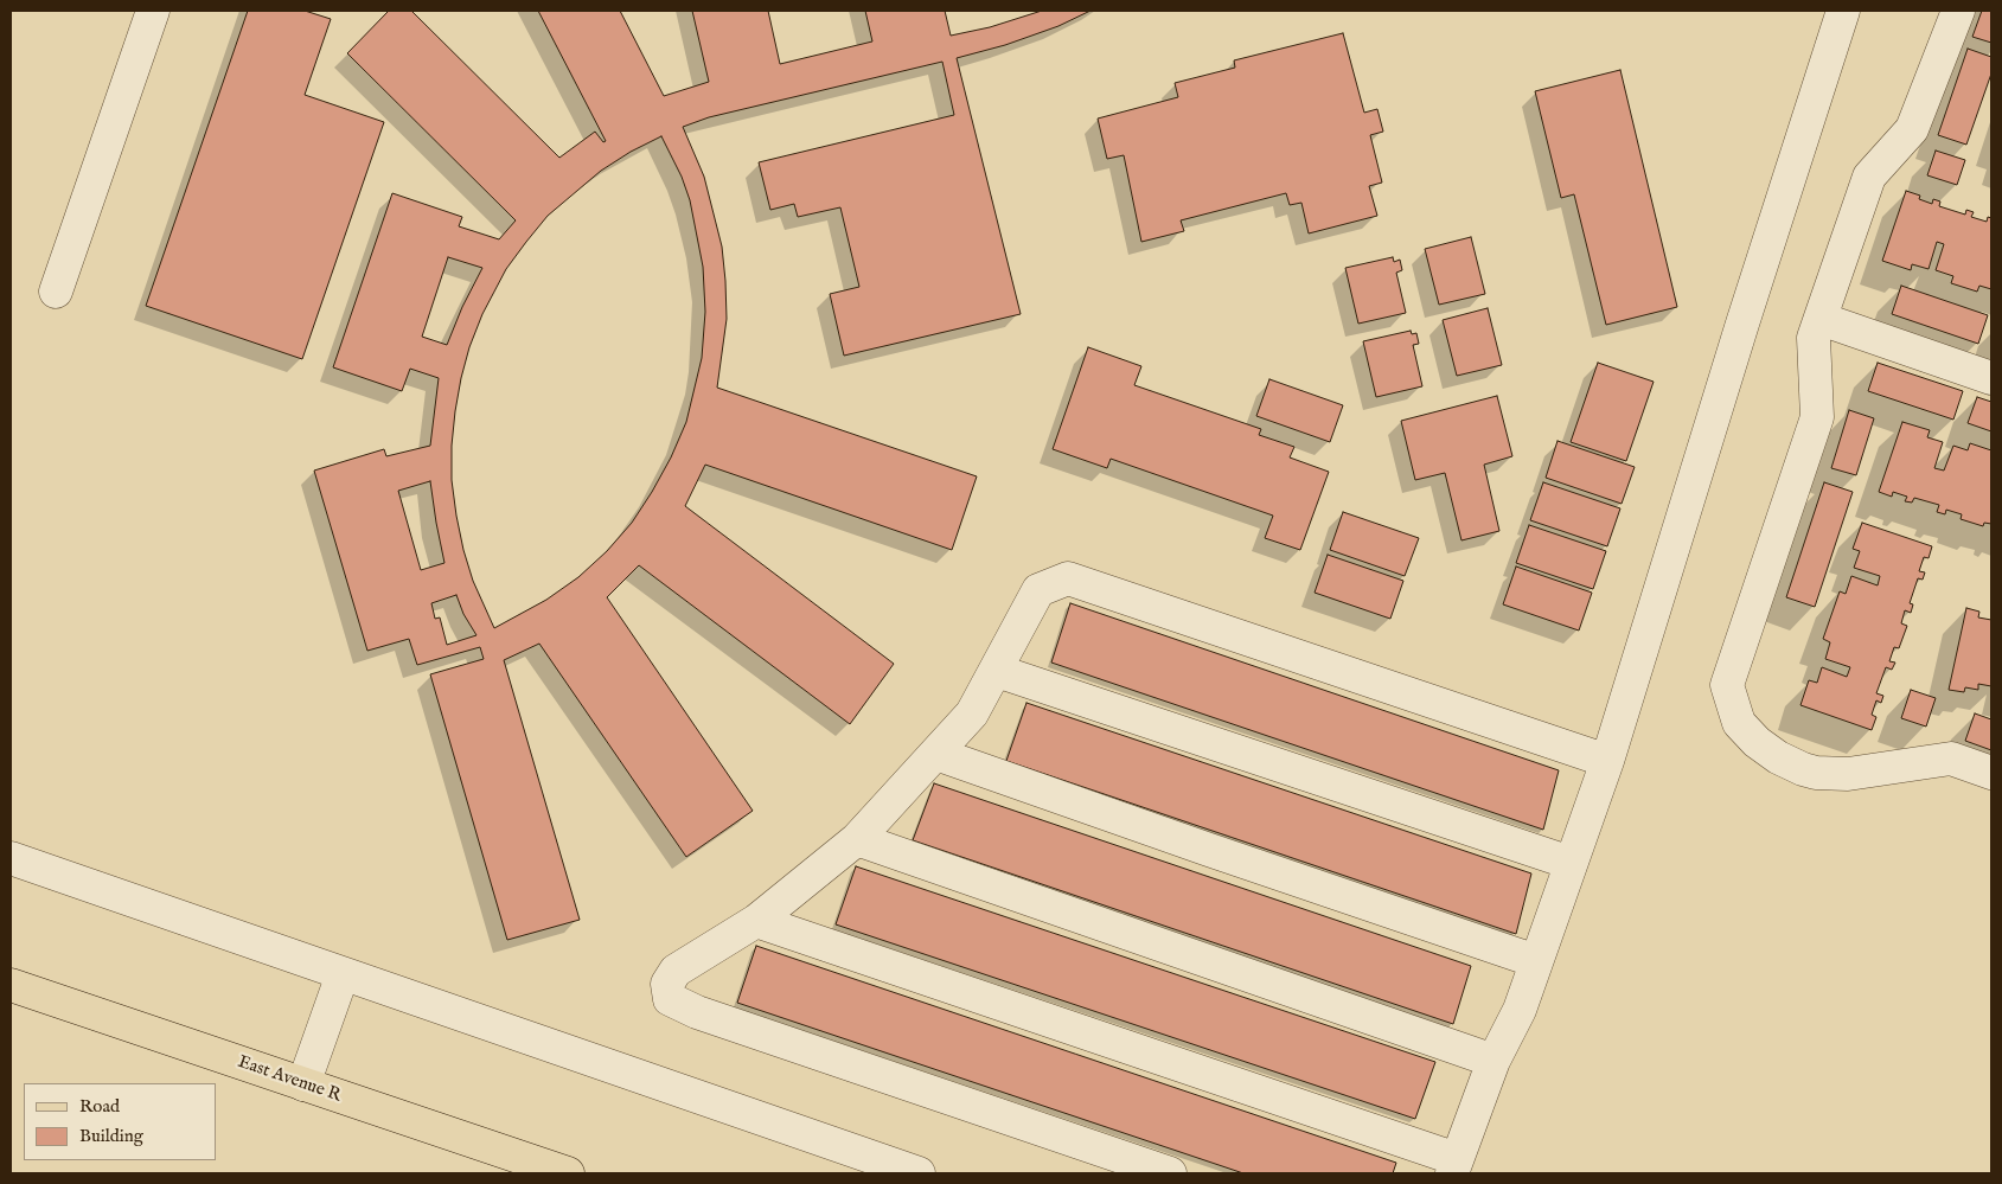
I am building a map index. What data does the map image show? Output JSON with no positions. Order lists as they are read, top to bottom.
{
  "streets": {
    "main road": ["East Avenue R"]
  },
  "legend": ["Road", "Building"]
}
